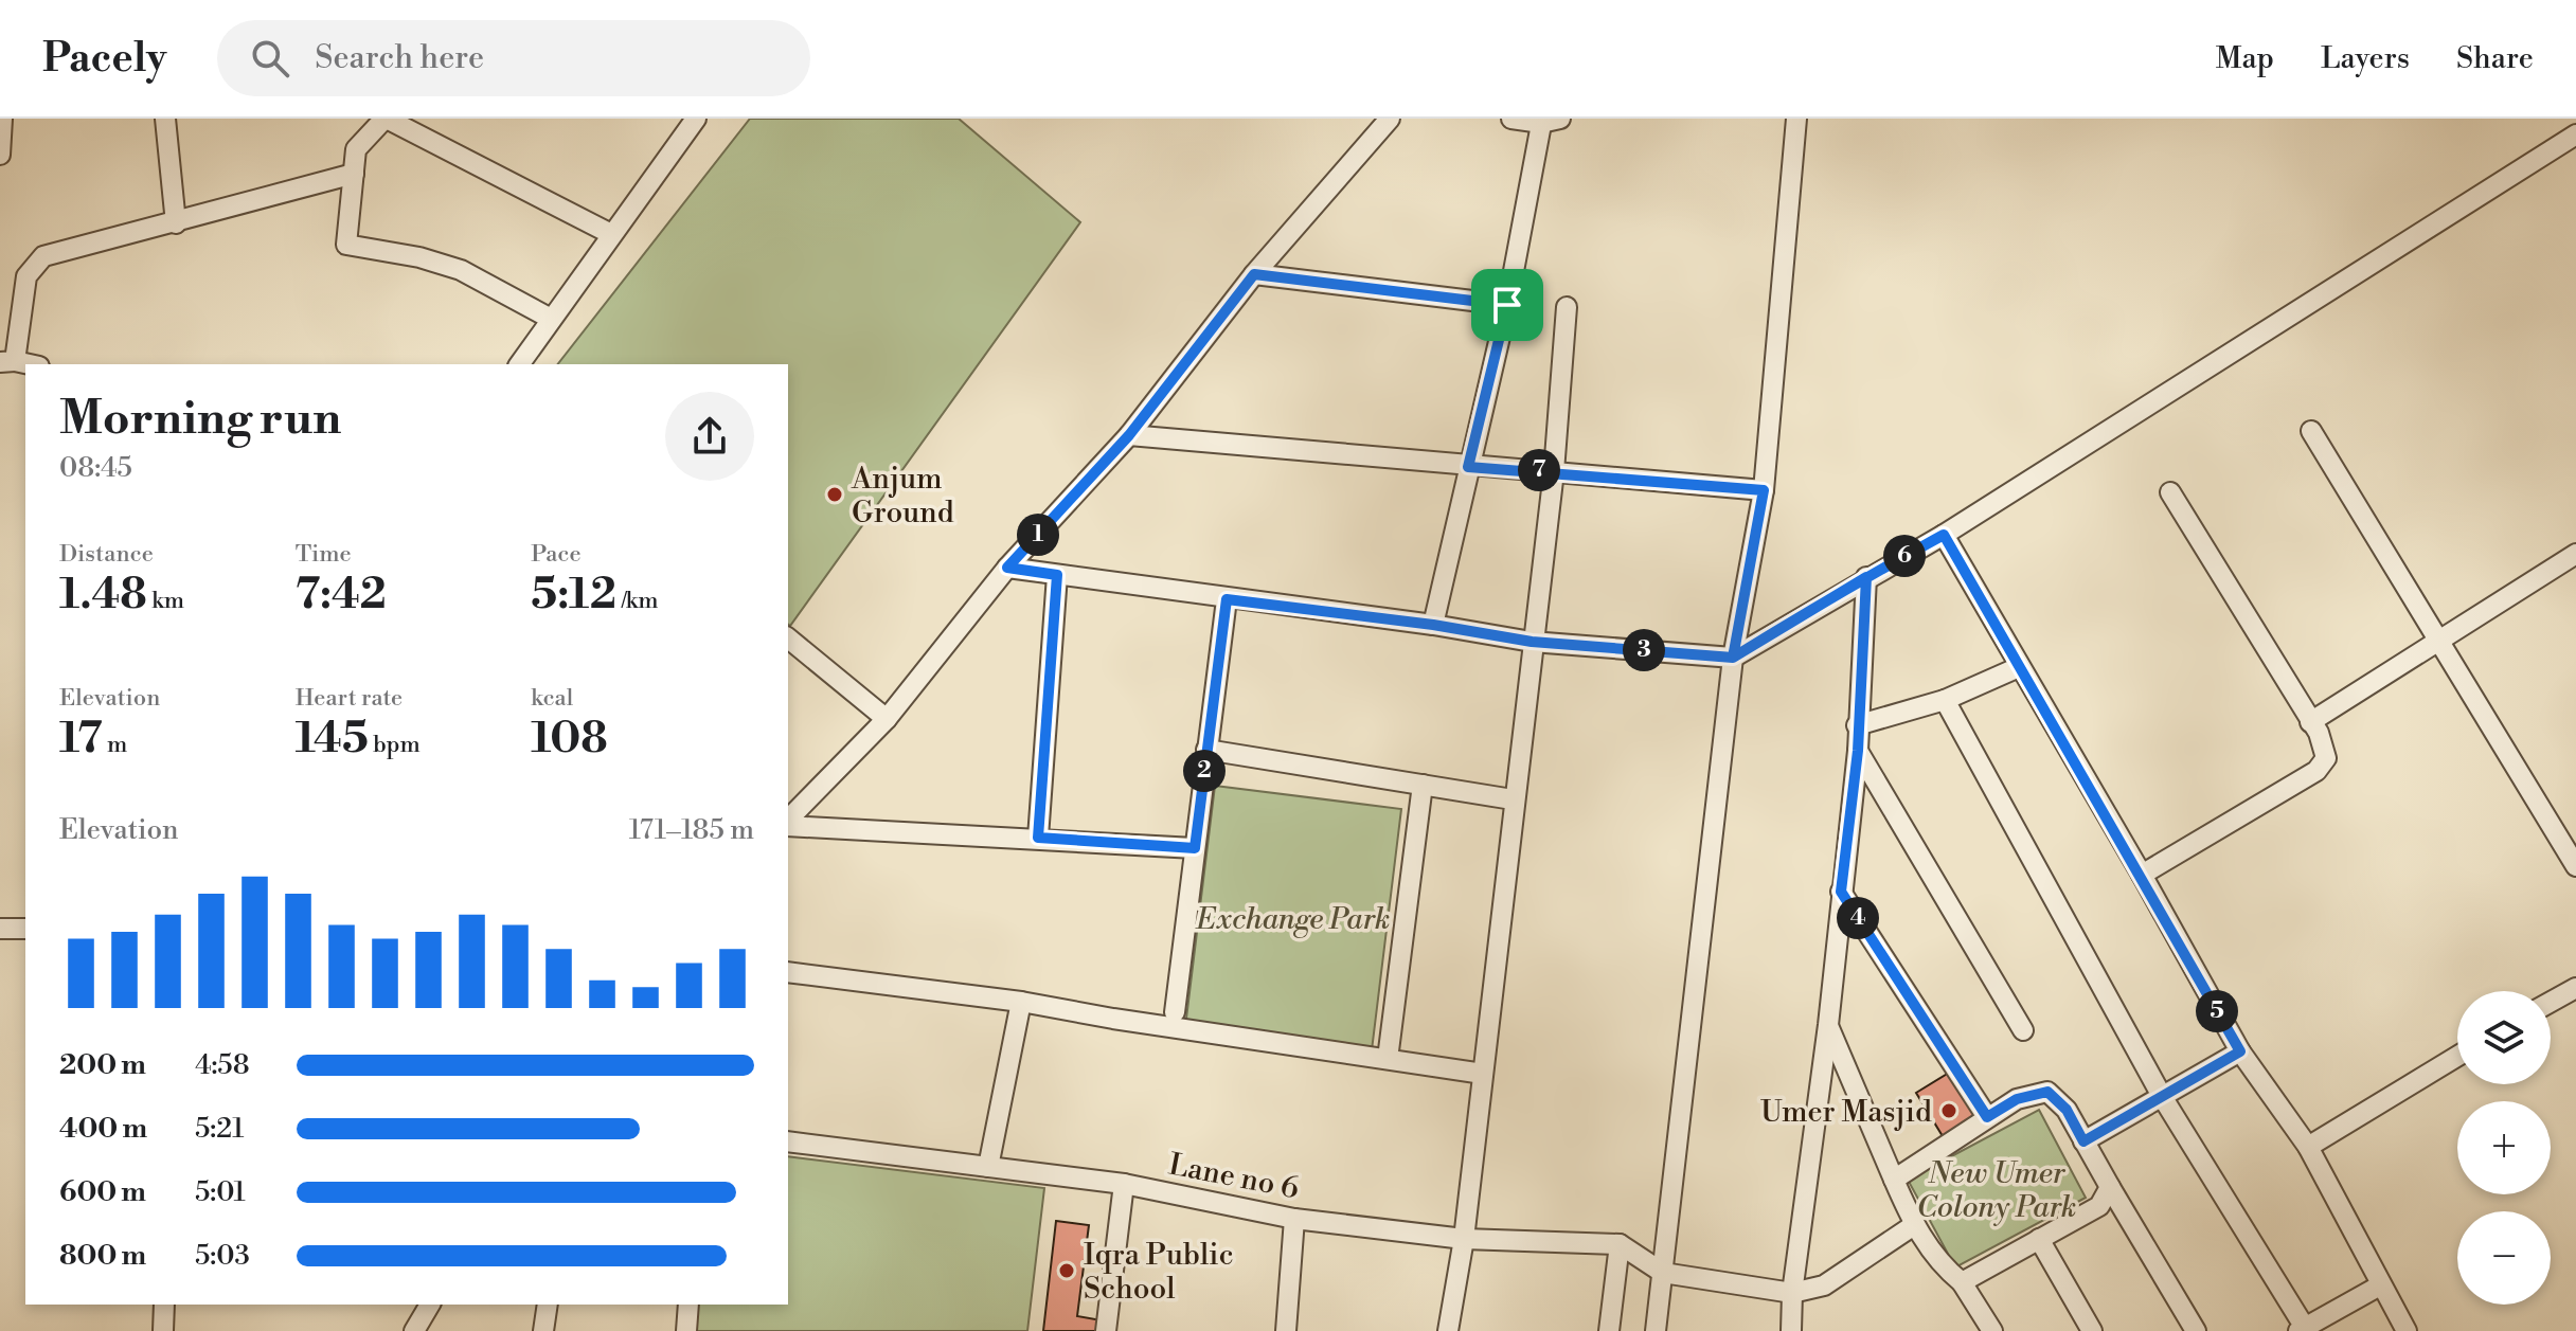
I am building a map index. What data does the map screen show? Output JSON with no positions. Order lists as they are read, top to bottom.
{
  "streets": {
    "street": ["Lane no 6"]
  },
  "parks": ["Exchange Park", "New Umer Colony Park"],
  "places": ["Anjum Ground", "Umer Masjid", "Iqra Public School"],
  "page": {
    "header": "Pacely",
    "search": "Search here",
    "nav": ["Map", "Layers", "Share"],
    "heading": ["Morning run", "08:45"],
    "pins": [
      "7",
      "1",
      "6",
      "3",
      "2",
      "4",
      "5"
    ],
    "stats": [
      ["Distance", "1.48 km"],
      ["Time", "7:42"],
      ["Pace", "5:12 /km"],
      ["Elevation", "17 m"],
      ["Heart rate", "145 bpm"],
      ["kcal", "108"]
    ],
    "chart": ["Elevation", "171–185 m"],
    "map_buttons": ["+", "−"],
    "list": [
      {
        "name": "200 m",
        "note": "4:58"
      },
      {
        "name": "400 m",
        "note": "5:21"
      },
      {
        "name": "600 m",
        "note": "5:01"
      },
      {
        "name": "800 m",
        "note": "5:03"
      }
    ]
  }
}
